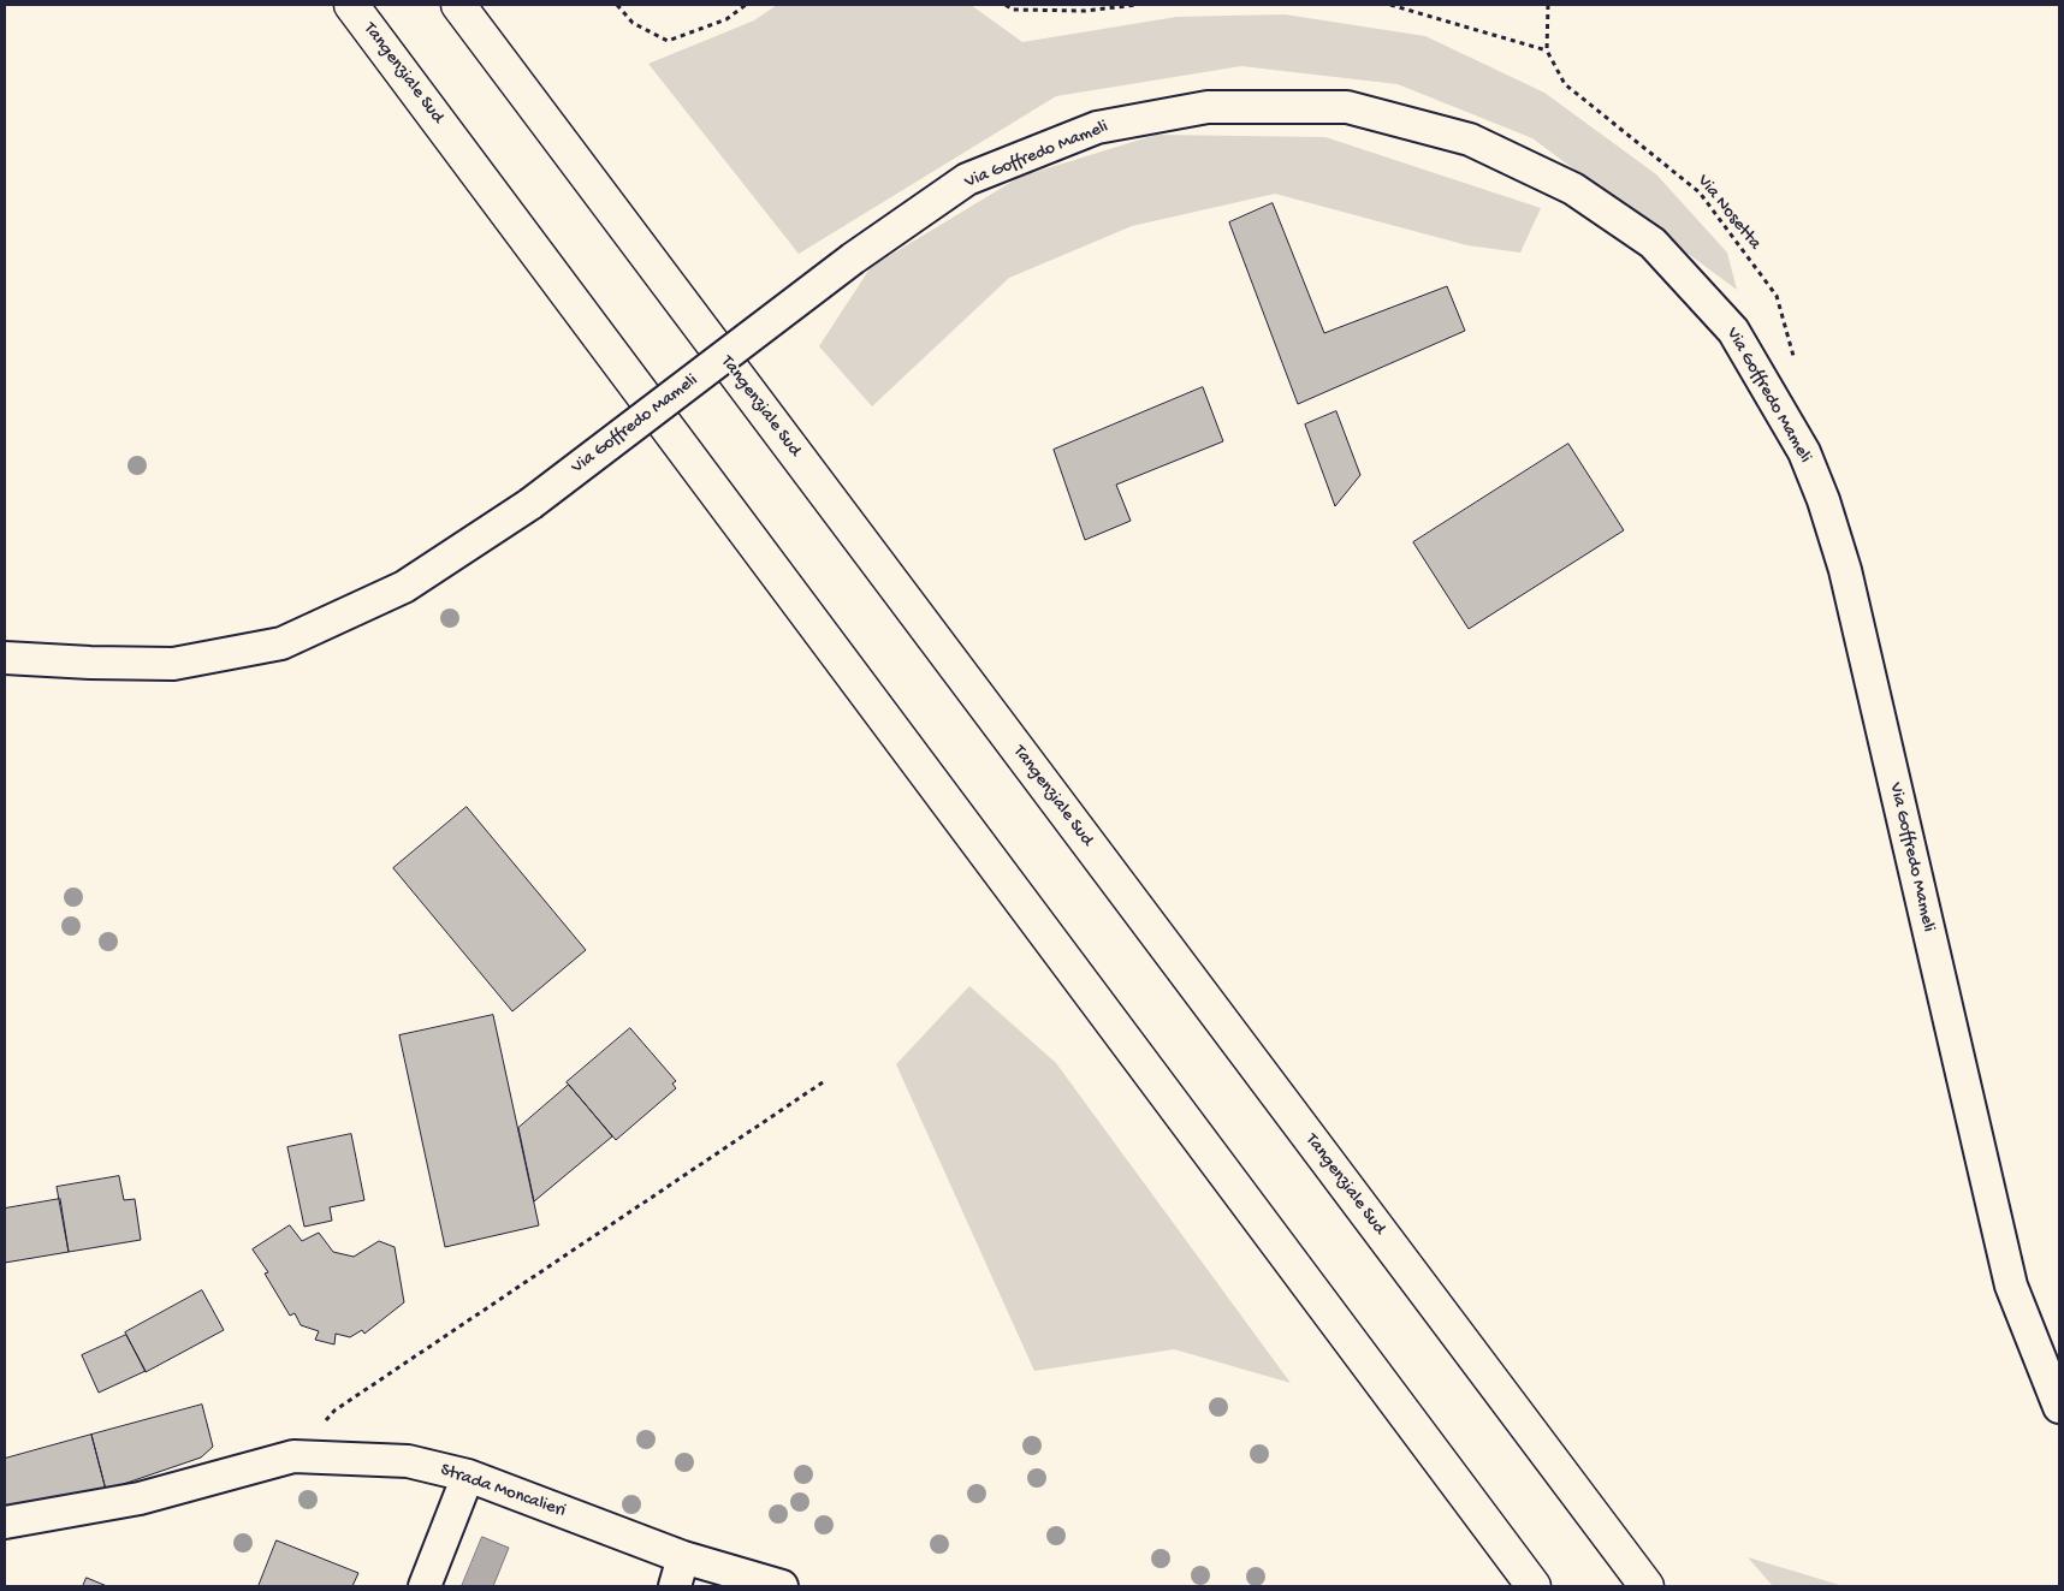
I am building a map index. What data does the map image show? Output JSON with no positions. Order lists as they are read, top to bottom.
{
  "streets": {
    "highway": ["Tangenziale Sud"],
    "street": ["Via Goffredo Mameli", "Strada Moncalieri"],
    "path": ["Via Nosetta"]
  }
}
